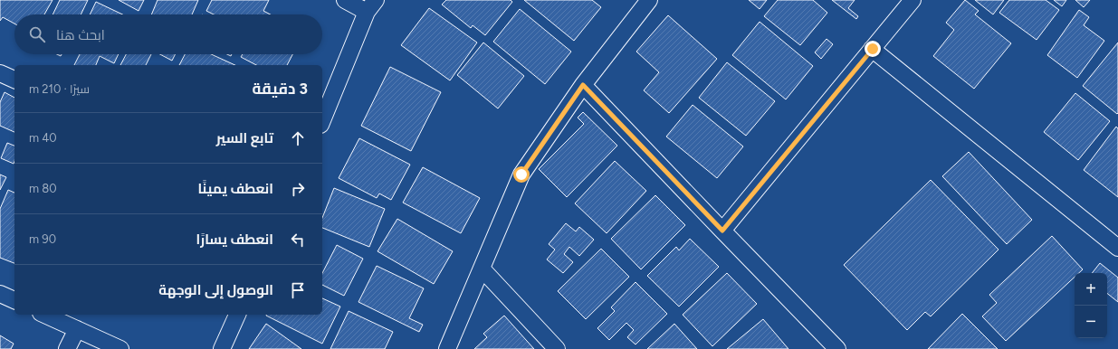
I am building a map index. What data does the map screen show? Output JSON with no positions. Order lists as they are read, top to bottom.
{
  "page": {
    "search": "ابحث هنا",
    "heading": ["3 دقيقة", "سيرًا · 210 m"],
    "list": [
      ["تابع السير", "40 m"],
      ["انعطف يمينًا", "80 m"],
      ["انعطف يسارًا", "90 m"],
      "الوصول إلى الوجهة"
    ],
    "map_buttons": ["+", "−"]
  }
}
